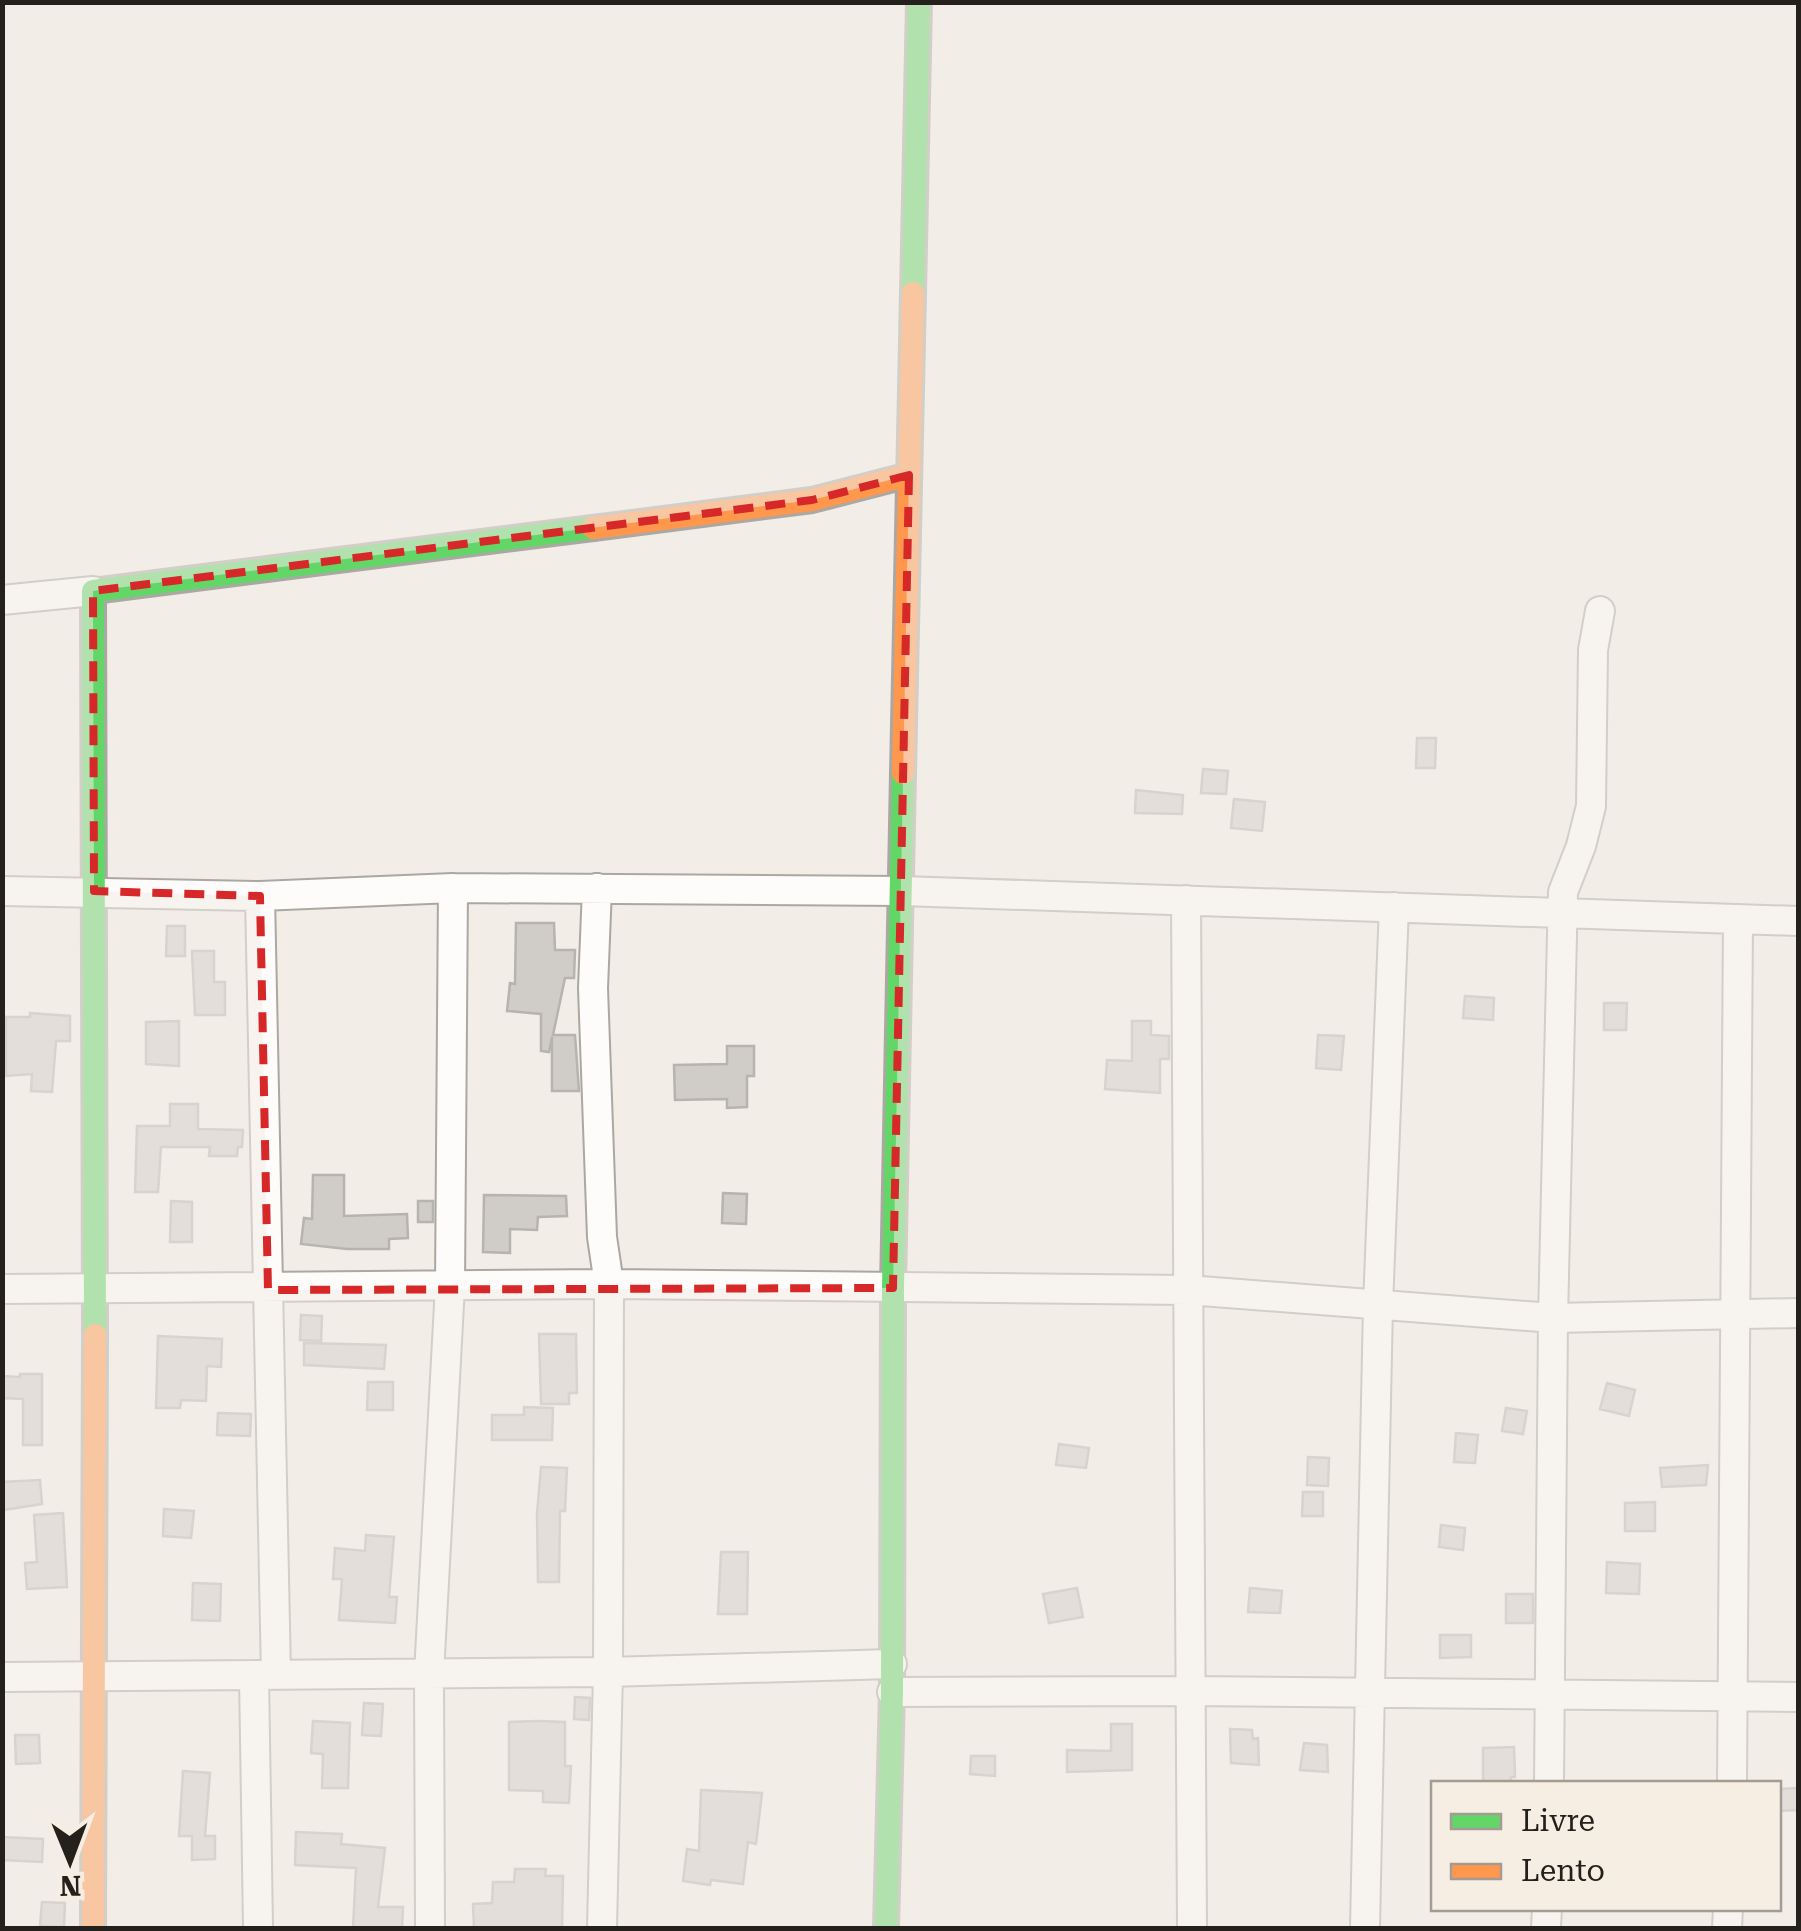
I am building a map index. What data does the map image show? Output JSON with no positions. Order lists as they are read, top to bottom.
{
  "legend": ["Livre", "Lento"],
  "north": "bottom"
}
